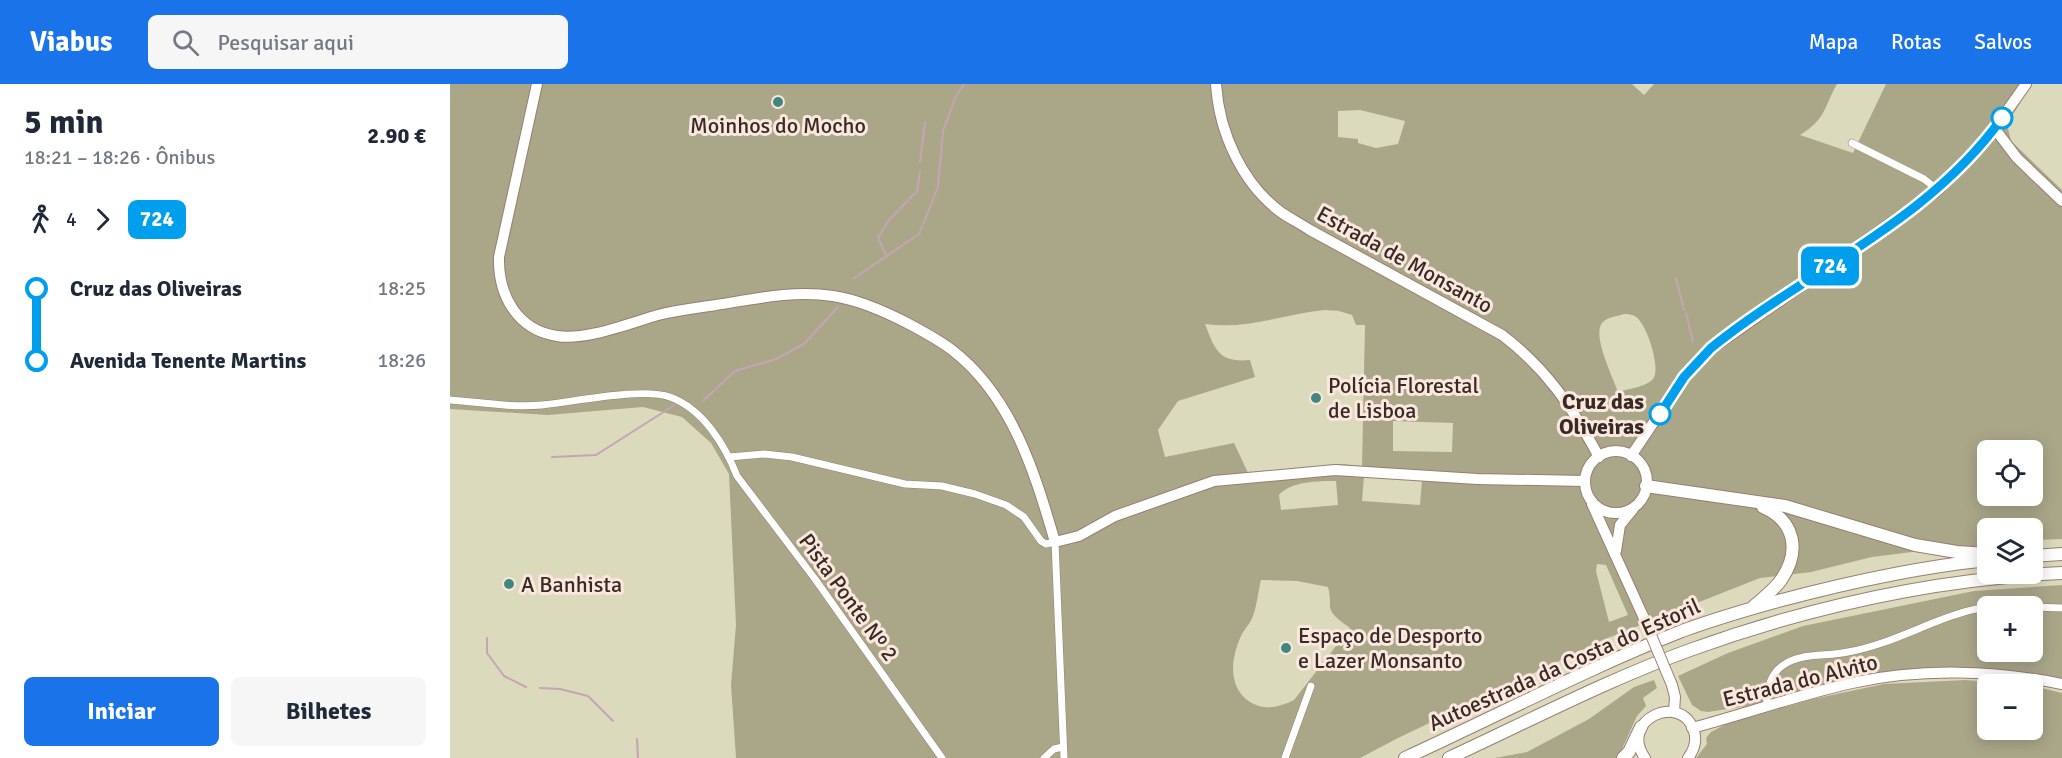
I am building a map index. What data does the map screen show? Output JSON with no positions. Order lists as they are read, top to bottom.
{
  "streets": {
    "highway": ["Autoestrada da Costa do Estoril"],
    "street": ["Estrada de Monsanto", "Pista Ponte Nº 2", "Estrada do Alvito"]
  },
  "places": [
    "Moinhos do Mocho",
    "Polícia Florestal de Lisboa",
    "Cruz das Oliveiras",
    "A Banhista",
    "Espaço de Desporto e Lazer Monsanto"
  ],
  "lines": ["bus line 724"],
  "page": {
    "header": "Viabus",
    "search": "Pesquisar aqui",
    "nav": ["Mapa", "Rotas", "Salvos"],
    "heading": ["5 min", "18:21 – 18:26 · Ônibus", "2.90 €"],
    "on_map": "724",
    "legs": ["4", "724"],
    "list": [
      {
        "name": "Cruz das Oliveiras",
        "value": "18:25"
      },
      {
        "name": "Avenida Tenente Martins",
        "value": "18:26"
      }
    ],
    "map_buttons": ["+", "−"],
    "buttons": ["Iniciar", "Bilhetes"]
  }
}
